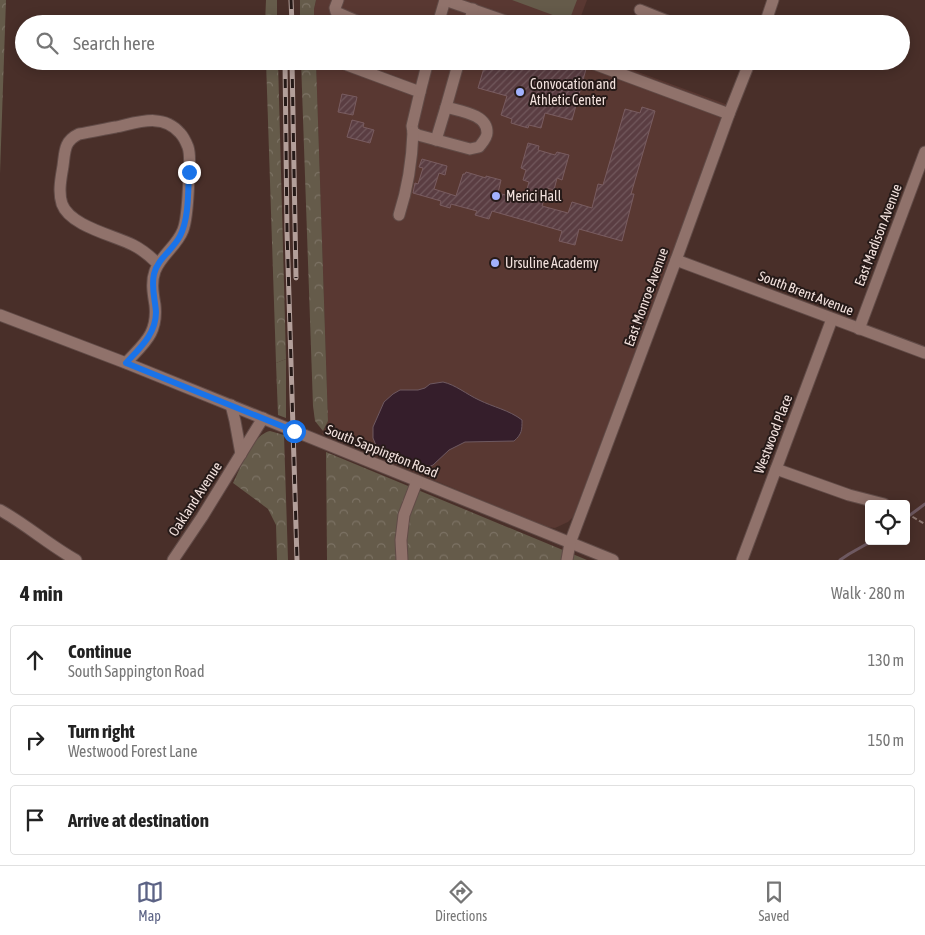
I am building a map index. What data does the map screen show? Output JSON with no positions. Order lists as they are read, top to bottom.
{
  "streets": {
    "street": [
      "East Madison Avenue",
      "South Brent Avenue",
      "East Monroe Avenue",
      "Westwood Place",
      "South Sappington Road",
      "Oakland Avenue"
    ]
  },
  "crossings": [
    ["East Madison Avenue", "South Brent Avenue"],
    ["South Brent Avenue", "East Monroe Avenue"],
    ["South Brent Avenue", "Westwood Place"],
    ["East Monroe Avenue", "South Sappington Road"],
    ["South Sappington Road", "Oakland Avenue"]
  ],
  "places": ["Convocation and Athletic Center", "Merici Hall", "Ursuline Academy"],
  "page": {
    "search": "Search here",
    "heading": ["4 min", "Walk · 280 m"],
    "list": [
      ["Continue", "South Sappington Road", "130 m"],
      ["Turn right", "Westwood Forest Lane", "150 m"],
      "Arrive at destination"
    ],
    "nav": ["Map", "Directions", "Saved"]
  }
}
